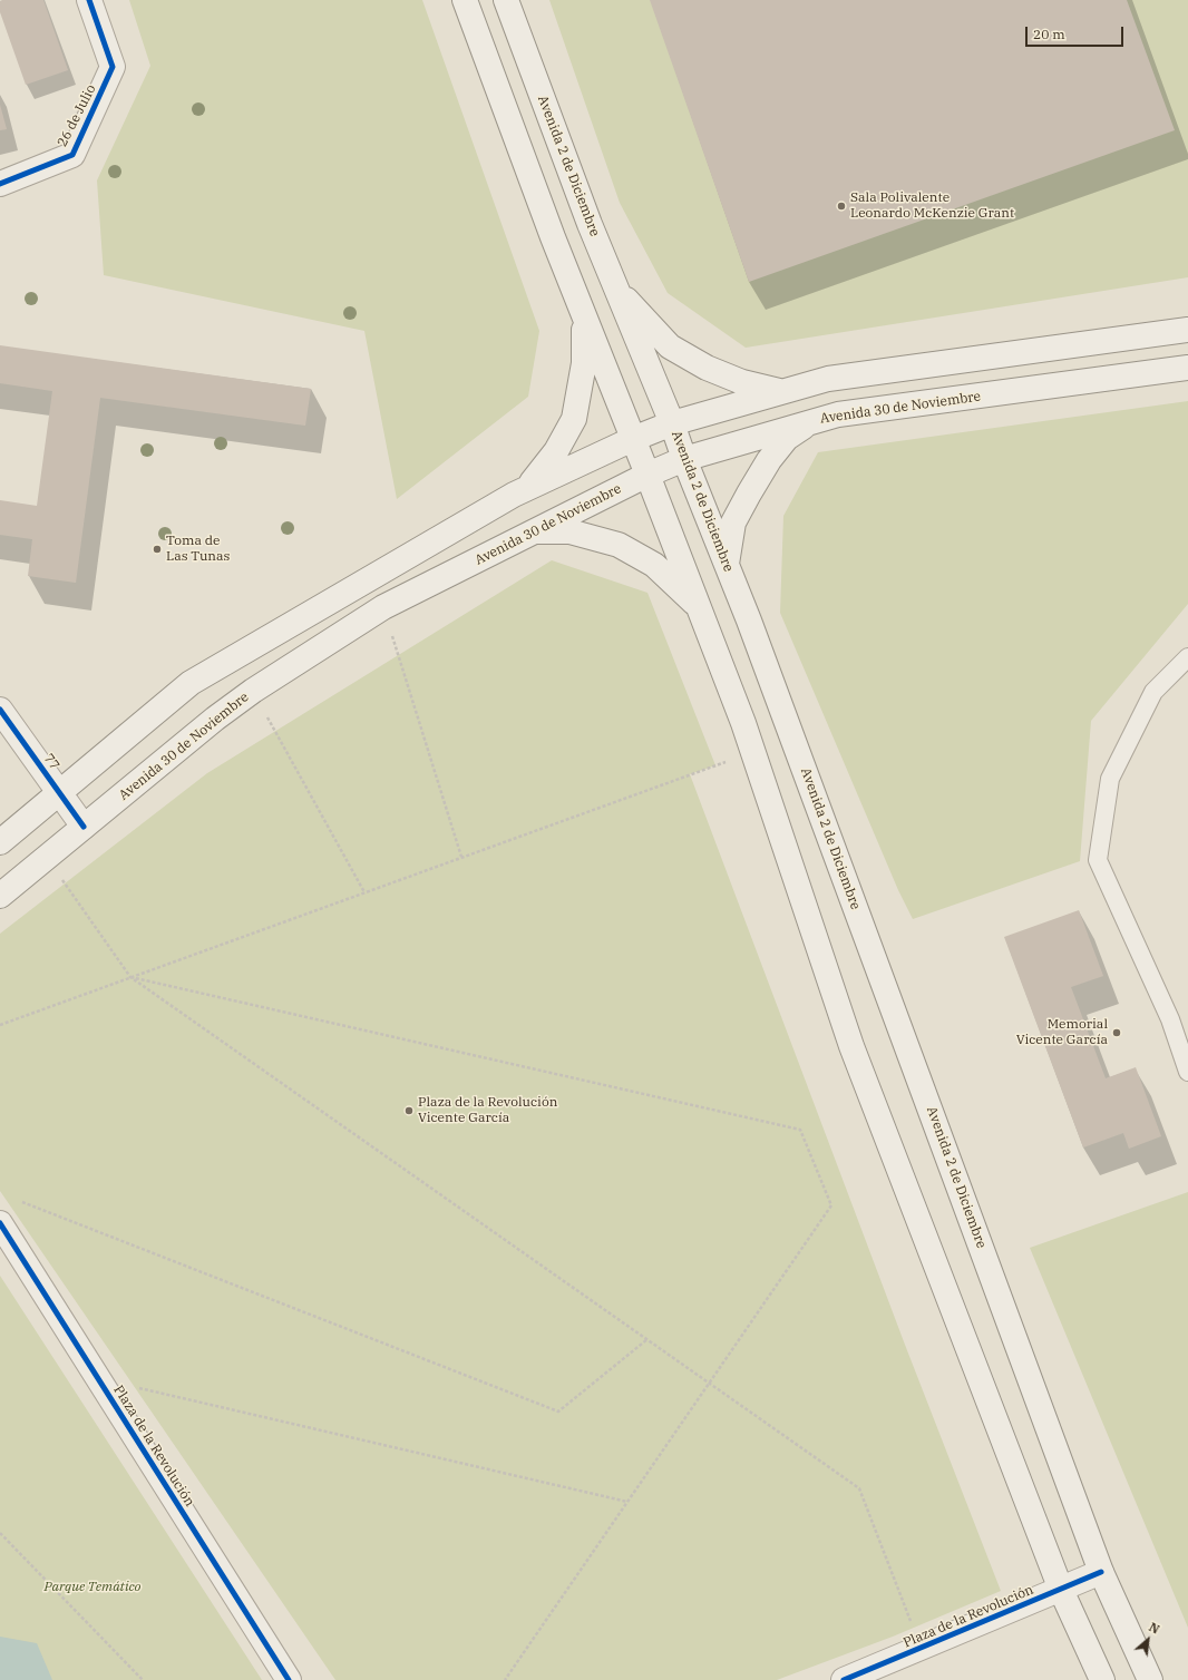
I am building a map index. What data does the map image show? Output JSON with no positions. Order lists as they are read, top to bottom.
{
  "streets": {
    "main road": [
      "26 de Julio",
      "Avenida 2 de Diciembre",
      "Avenida 30 de Noviembre",
      "77",
      "Plaza de la Revolución"
    ]
  },
  "crossings": [
    ["Avenida 2 de Diciembre", "Avenida 30 de Noviembre"],
    ["Avenida 2 de Diciembre", "Plaza de la Revolución"],
    ["Avenida 30 de Noviembre", "77"]
  ],
  "parks": ["Parque Temático"],
  "places": [
    "Sala Polivalente Leonardo McKenzie Grant",
    "Toma de Las Tunas",
    "Memorial Vicente García",
    "Plaza de la Revolución Vicente García"
  ],
  "scale_bar": "20 m",
  "north": "top right"
}
